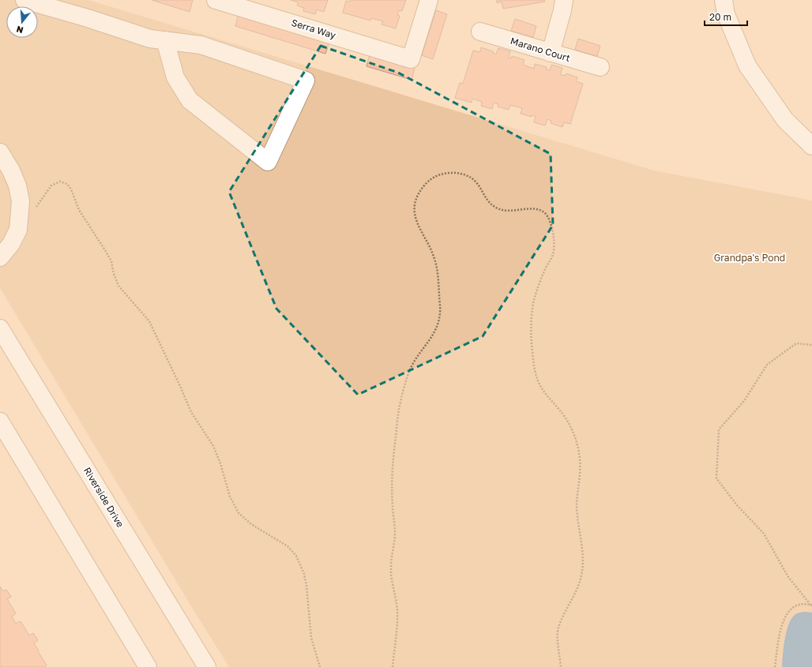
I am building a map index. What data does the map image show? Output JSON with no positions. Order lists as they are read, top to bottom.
{
  "streets": {
    "street": ["Serra Way", "Marano Court", "Riverside Drive"]
  },
  "parks": ["Grandpa's Pond"],
  "scale_bar": "20 m",
  "north": "bottom"
}
